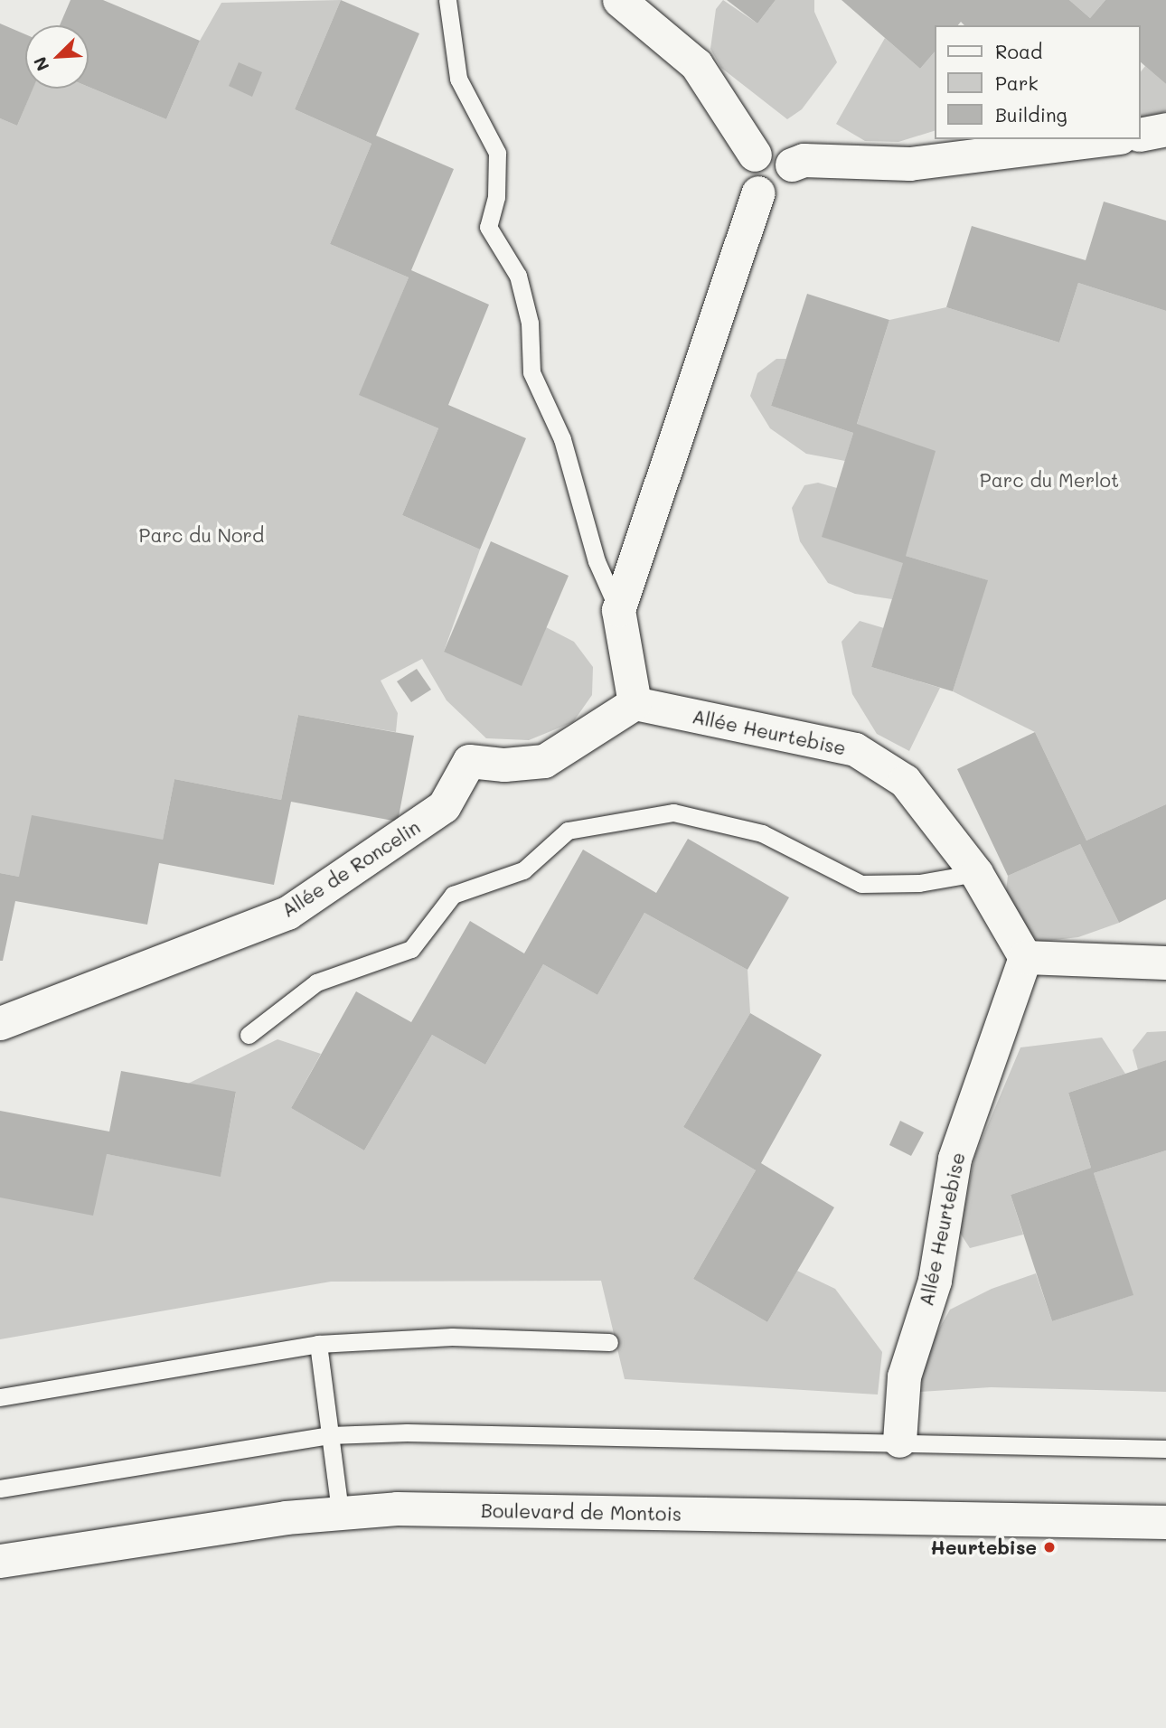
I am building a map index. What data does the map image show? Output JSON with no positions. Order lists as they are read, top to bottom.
{
  "streets": {
    "street": ["Allée Heurtebise", "Allée de Roncelin", "Boulevard de Montois"]
  },
  "crossings": [
    ["Allée Heurtebise", "Allée de Roncelin"]
  ],
  "parks": ["Parc du Merlot", "Parc du Nord"],
  "places": ["Heurtebise"],
  "legend": ["Road", "Park", "Building"],
  "north": "bottom left"
}
